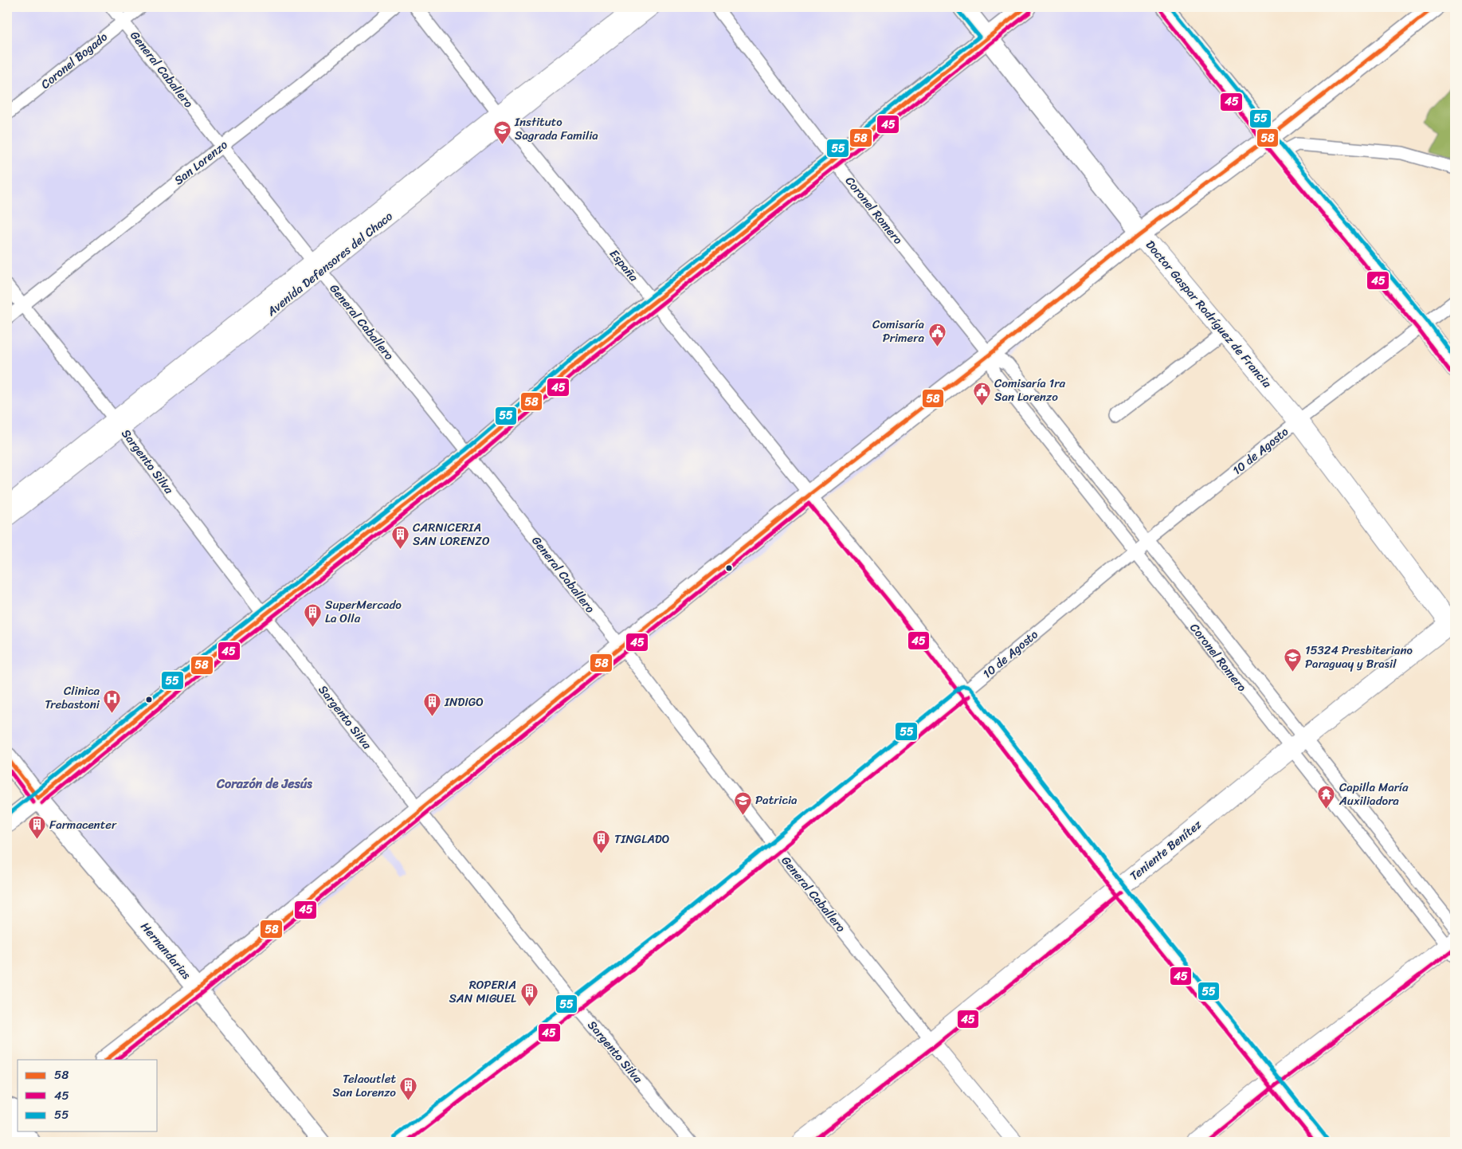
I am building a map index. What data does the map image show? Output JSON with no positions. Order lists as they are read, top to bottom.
{
  "streets": {
    "highway": ["Doctor Gaspar Rodríguez de Francia", "Hernandarias"],
    "main road": ["Teniente Benítez"],
    "street": [
      "Coronel Bogado",
      "General Caballero",
      "San Lorenzo",
      "Coronel Romero",
      "Avenida Defensores del Chaco",
      "España",
      "10 de Agosto",
      "Sargento Silva"
    ]
  },
  "crossings": [
    ["Coronel Bogado", "General Caballero"],
    ["General Caballero", "San Lorenzo"],
    ["General Caballero", "Avenida Defensores del Chaco"],
    ["General Caballero", "10 de Agosto"],
    ["General Caballero", "Teniente Benítez"],
    ["San Lorenzo", "Sargento Silva"],
    ["Coronel Romero", "10 de Agosto"],
    ["Coronel Romero", "Teniente Benítez"],
    ["Avenida Defensores del Chaco", "España"],
    ["Avenida Defensores del Chaco", "Sargento Silva"],
    ["España", "10 de Agosto"],
    ["España", "Teniente Benítez"],
    ["Doctor Gaspar Rodríguez de Francia", "10 de Agosto"],
    ["Doctor Gaspar Rodríguez de Francia", "Teniente Benítez"],
    ["10 de Agosto", "Sargento Silva"]
  ],
  "districts": ["Corazón de Jesús"],
  "places": {
    "school or university": ["Instituto Sagrada Familia", "15324 Presbiteriano Paraguay y Brasil", "Patricia"],
    "public building": ["Comisaría Primera", "Comisaría 1ra San Lorenzo"],
    "building": [
      "CARNICERIA SAN LORENZO",
      "SuperMercado La Olla",
      "INDIGO",
      "Farmacenter",
      "TINGLADO",
      "ROPERIA SAN MIGUEL",
      "Telaoutlet San Lorenzo"
    ],
    "hospital": ["Clinica Trebastoni"],
    "temple": ["Capilla María Auxiliadora"]
  },
  "lines": ["transit line 58", "transit line 55", "transit line 45"],
  "legend": ["58", "45", "55"]
}
